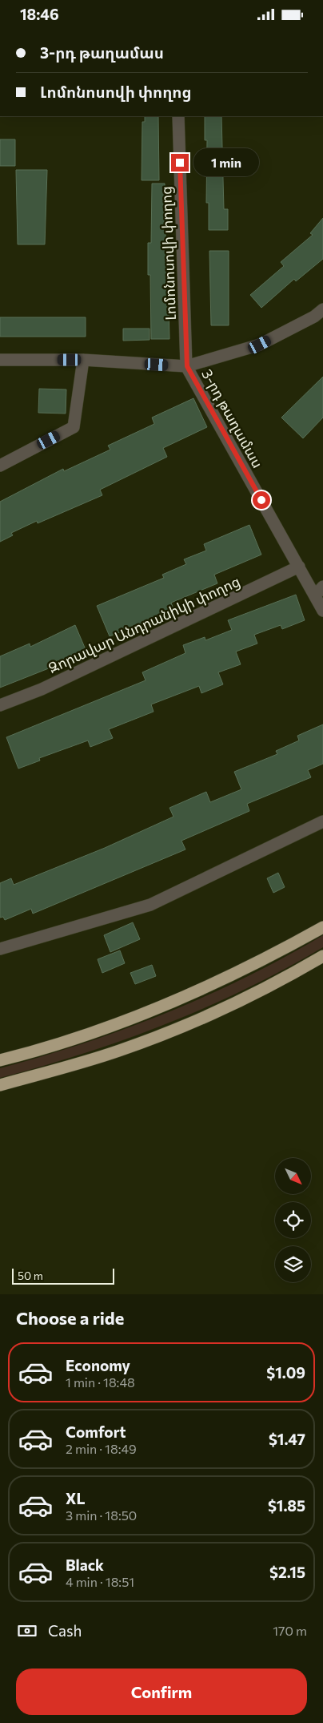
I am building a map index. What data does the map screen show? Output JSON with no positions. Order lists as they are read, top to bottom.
{
  "streets": {
    "street": ["Լոմոնոսովի փողոց", "3-րդ թաղամաս", "Զորավար Անդրանիկի փողոց"]
  },
  "crossings": [
    ["Լոմոնոսովի փողոց", "3-րդ թաղամաս"],
    ["3-րդ թաղամաս", "Զորավար Անդրանիկի փողոց"]
  ],
  "scale_bar": "50 m",
  "north": "bottom right",
  "page": {
    "status": "18:46",
    "banner": ["3-րդ թաղամաս", "Լոմոնոսովի փողոց"],
    "bubble": "1 min",
    "scale": "50 m",
    "heading": "Choose a ride",
    "list": [
      {
        "name": "Economy",
        "note": "1 min · 18:48",
        "value": "$1.09"
      },
      {
        "name": "Comfort",
        "note": "2 min · 18:49",
        "value": "$1.47"
      },
      {
        "name": "XL",
        "note": "3 min · 18:50",
        "value": "$1.85"
      },
      {
        "name": "Black",
        "note": "4 min · 18:51",
        "value": "$2.15"
      }
    ],
    "pay": ["Cash", "170 m"],
    "buttons": "Confirm"
  }
}
